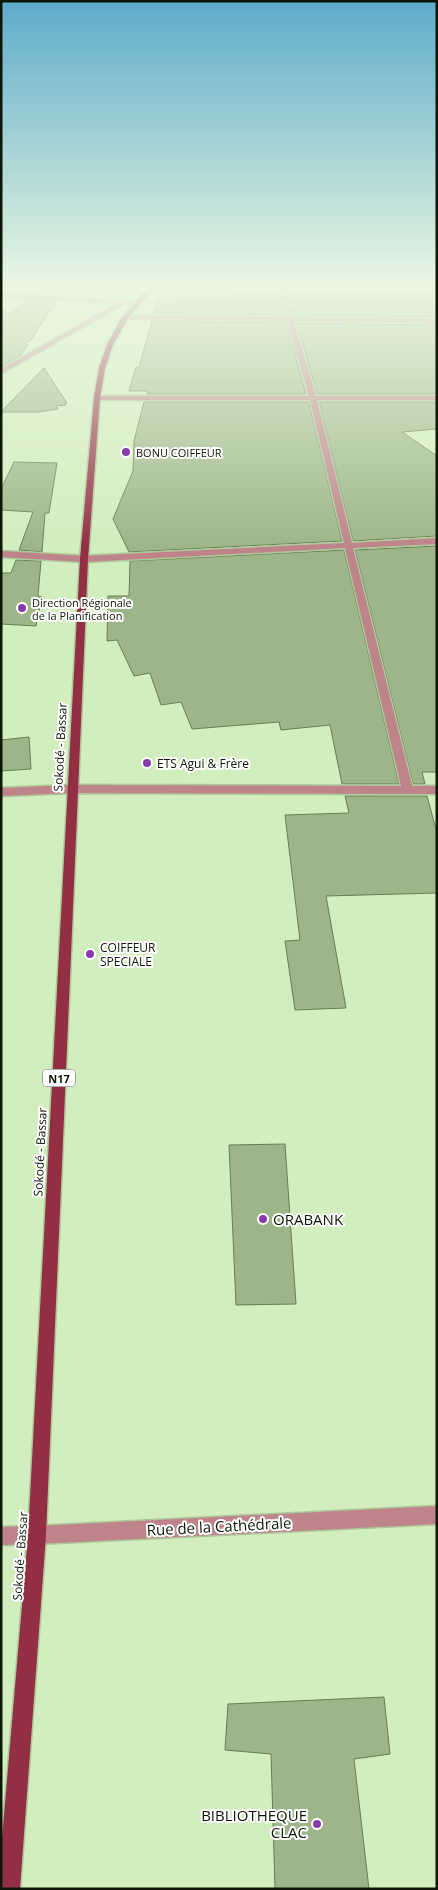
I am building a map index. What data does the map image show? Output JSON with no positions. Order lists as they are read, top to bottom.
{
  "streets": {
    "main road": ["Sokodé - Bassar", "N17"],
    "street": ["Rue de la Cathédrale"]
  },
  "crossings": [
    ["Sokodé - Bassar", "Rue de la Cathédrale"]
  ],
  "places": [
    "BONU COIFFEUR",
    "Direction Régionale de la Planification",
    "ETS Agui & Frère",
    "COIFFEUR SPECIALE",
    "ORABANK",
    "BIBLIOTHEQUE CLAC"
  ]
}
